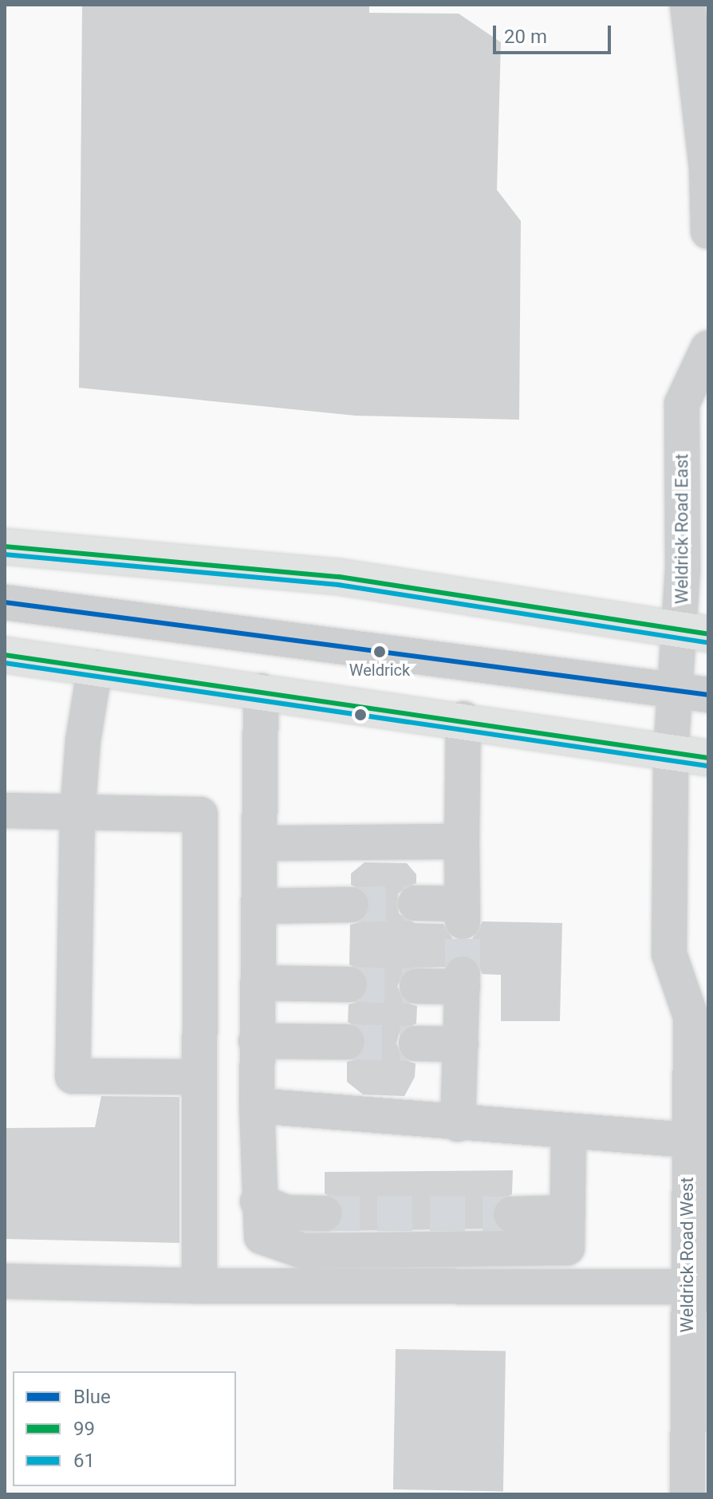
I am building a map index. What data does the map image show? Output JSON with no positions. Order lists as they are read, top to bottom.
{
  "streets": {
    "street": ["Weldrick Road East", "Weldrick Road West"]
  },
  "crossings": [
    ["Weldrick Road East", "Weldrick Road West"]
  ],
  "places": ["Weldrick"],
  "lines": ["transit line 99", "transit line 61", "transit line Blue"],
  "legend": ["Blue", "99", "61"],
  "scale_bar": "20 m"
}
